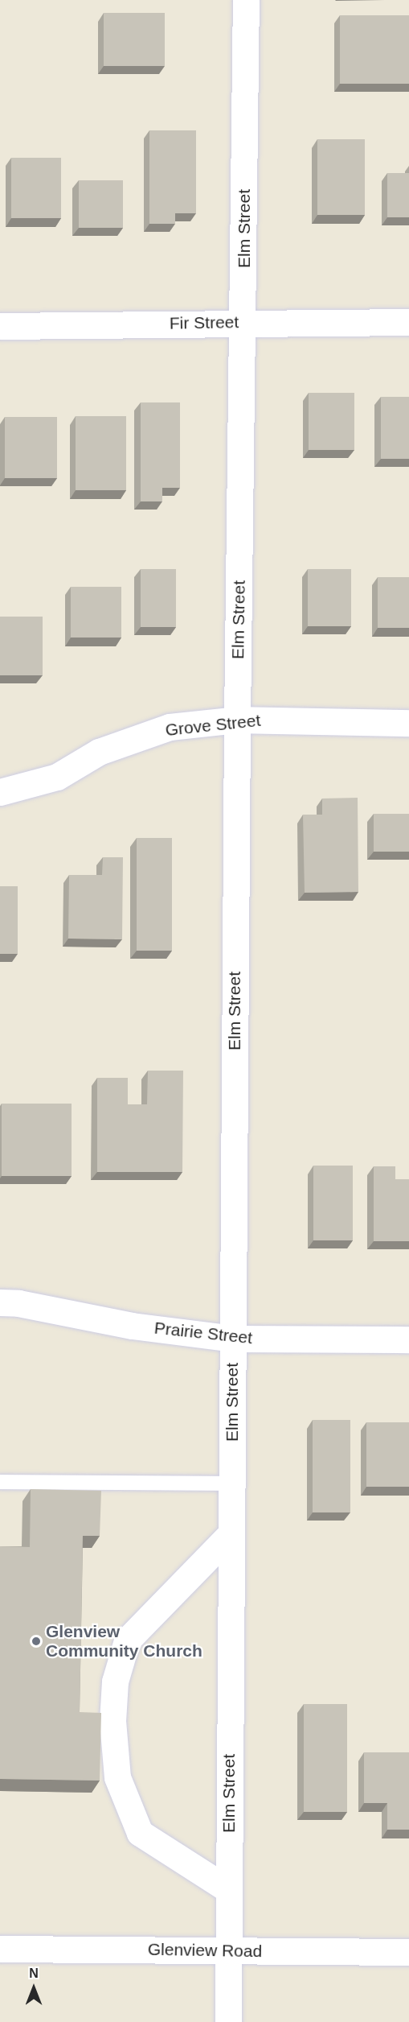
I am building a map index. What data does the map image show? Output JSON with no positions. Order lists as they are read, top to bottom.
{
  "streets": {
    "street": [
      "Elm Street",
      "Fir Street",
      "Grove Street",
      "Prairie Street",
      "Glenview Road"
    ]
  },
  "crossings": [
    ["Elm Street", "Fir Street"],
    ["Elm Street", "Grove Street"],
    ["Elm Street", "Prairie Street"],
    ["Elm Street", "Glenview Road"]
  ],
  "places": ["Glenview Community Church"],
  "north": "top"
}
